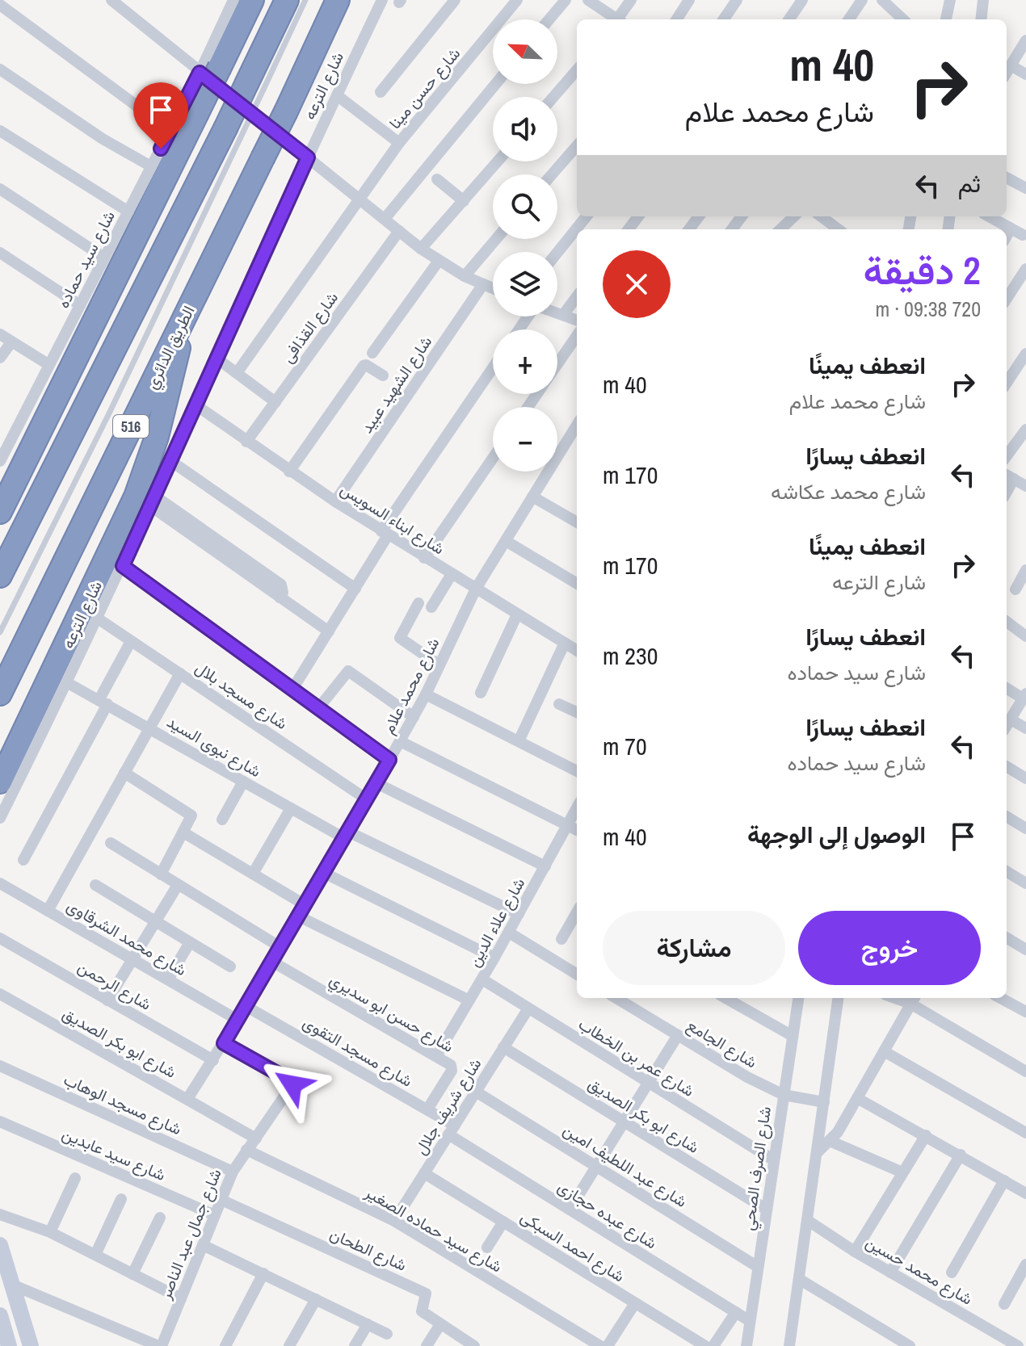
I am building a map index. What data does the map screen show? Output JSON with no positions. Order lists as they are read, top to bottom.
{
  "streets": {
    "highway": ["الطريق الدائري", "516"],
    "street": [
      "شارع الترعه",
      "شارع حسن مينا",
      "شارع سيد حماده",
      "شارع القذافى",
      "شارع الشهيد عبيد",
      "شارع ابناء السويس",
      "شارع محمد علام",
      "شارع مسجد بلال",
      "شارع نبوى السيد",
      "شارع علاء الدين",
      "شارع محمد الشرقاوى",
      "شارع الرحمن",
      "شارع حسن ابو سديري",
      "شارع ابو بكر الصديق",
      "شارع الجامع",
      "شارع مسجد التقوى",
      "شارع عمر بن الخطاب",
      "شارع مسجد الوهاب",
      "شارع شريف جلال",
      "شارع سيد عابدين",
      "شارع عبد اللطيف امين",
      "شارع الصرف الصحي",
      "شارع عبده حجازى",
      "شارع سيد حماده الصغير",
      "شارع جمال عبد الناصر",
      "شارع احمد السبكى",
      "شارع الطحان",
      "شارع محمد حسين"
    ]
  },
  "crossings": [
    ["شارع الترعه", "شارع ابناء السويس"],
    ["شارع الترعه", "شارع مسجد بلال"],
    ["شارع الترعه", "شارع نبوى السيد"],
    ["شارع القذافى", "شارع ابناء السويس"],
    ["شارع الشهيد عبيد", "شارع ابناء السويس"],
    ["شارع ابناء السويس", "شارع محمد علام"],
    ["شارع محمد علام", "شارع مسجد بلال"],
    ["شارع محمد علام", "شارع نبوى السيد"],
    ["شارع محمد علام", "شارع محمد الشرقاوى"],
    ["شارع محمد علام", "شارع الرحمن"],
    ["شارع محمد علام", "شارع حسن ابو سديري"],
    ["شارع محمد علام", "شارع ابو بكر الصديق"],
    ["شارع محمد علام", "شارع مسجد التقوى"],
    ["شارع محمد علام", "شارع جمال عبد الناصر"],
    ["شارع نبوى السيد", "شارع علاء الدين"],
    ["شارع علاء الدين", "شارع حسن ابو سديري"],
    ["شارع علاء الدين", "شارع عمر بن الخطاب"],
    ["شارع حسن ابو سديري", "شارع مسجد التقوى"],
    ["شارع ابو بكر الصديق", "شارع شريف جلال"],
    ["شارع ابو بكر الصديق", "شارع الصرف الصحي"],
    ["شارع ابو بكر الصديق", "شارع جمال عبد الناصر"],
    ["شارع الجامع", "شارع الصرف الصحي"],
    ["شارع مسجد التقوى", "شارع شريف جلال"],
    ["شارع مسجد التقوى", "شارع عبده حجازى"],
    ["شارع عمر بن الخطاب", "شارع شريف جلال"],
    ["شارع عمر بن الخطاب", "شارع الصرف الصحي"],
    ["شارع مسجد الوهاب", "شارع جمال عبد الناصر"],
    ["شارع شريف جلال", "شارع عبد اللطيف امين"],
    ["شارع شريف جلال", "شارع عبده حجازى"],
    ["شارع شريف جلال", "شارع سيد حماده الصغير"],
    ["شارع شريف جلال", "شارع احمد السبكى"],
    ["شارع سيد عابدين", "شارع جمال عبد الناصر"],
    ["شارع عبد اللطيف امين", "شارع الصرف الصحي"],
    ["شارع الصرف الصحي", "شارع عبده حجازى"],
    ["شارع سيد حماده الصغير", "شارع جمال عبد الناصر"],
    ["شارع جمال عبد الناصر", "شارع الطحان"]
  ],
  "north": "top left",
  "page": {
    "map_buttons": ["+", "−"],
    "turn": ["40 m", "شارع محمد علام"],
    "then": "ثم",
    "heading": ["2 دقيقة", "720 m · 09:38"],
    "list": [
      {
        "name": "انعطف يمينًا",
        "note": "شارع محمد علام",
        "value": "40 m"
      },
      {
        "name": "انعطف يسارًا",
        "note": "شارع محمد عكاشه",
        "value": "170 m"
      },
      {
        "name": "انعطف يمينًا",
        "note": "شارع الترعه",
        "value": "170 m"
      },
      {
        "name": "انعطف يسارًا",
        "note": "شارع سيد حماده",
        "value": "230 m"
      },
      {
        "name": "انعطف يسارًا",
        "note": "شارع سيد حماده",
        "value": "70 m"
      },
      {
        "name": "الوصول إلى الوجهة",
        "value": "40 m"
      }
    ],
    "buttons": ["خروج", "مشاركة"]
  }
}
